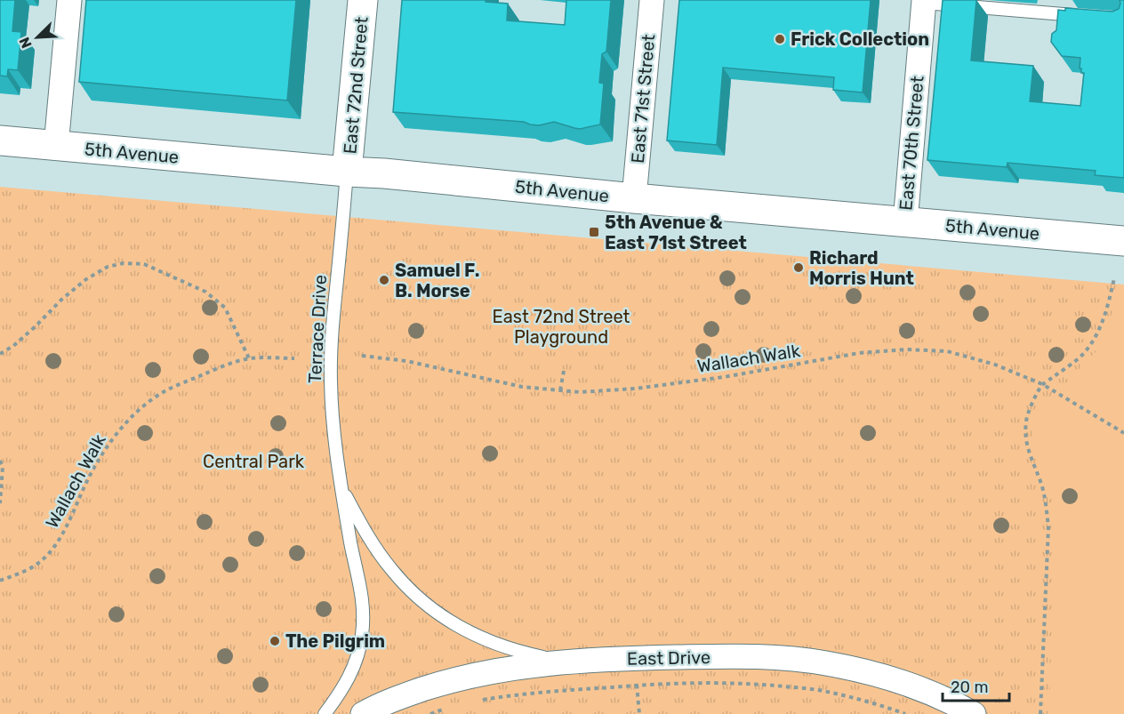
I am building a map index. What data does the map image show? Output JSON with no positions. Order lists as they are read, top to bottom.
{
  "streets": {
    "main road": ["East 72nd Street", "5th Avenue"],
    "street": ["East 71st Street", "East 70th Street", "East Drive"],
    "lane": ["Terrace Drive"],
    "path": ["Wallach Walk"]
  },
  "crossings": [
    ["East 72nd Street", "5th Avenue"],
    ["East 72nd Street", "Terrace Drive"],
    ["East 71st Street", "5th Avenue"],
    ["East 70th Street", "5th Avenue"],
    ["5th Avenue", "Terrace Drive"],
    ["Terrace Drive", "East Drive"]
  ],
  "parks": ["East 72nd Street Playground", "Central Park"],
  "places": {
    "other": [
      "Frick Collection",
      "Richard Morris Hunt",
      "Samuel F. B. Morse",
      "The Pilgrim"
    ],
    "transit": ["5th Avenue & East 71st Street"]
  },
  "scale_bar": "20 m",
  "north": "bottom left"
}
